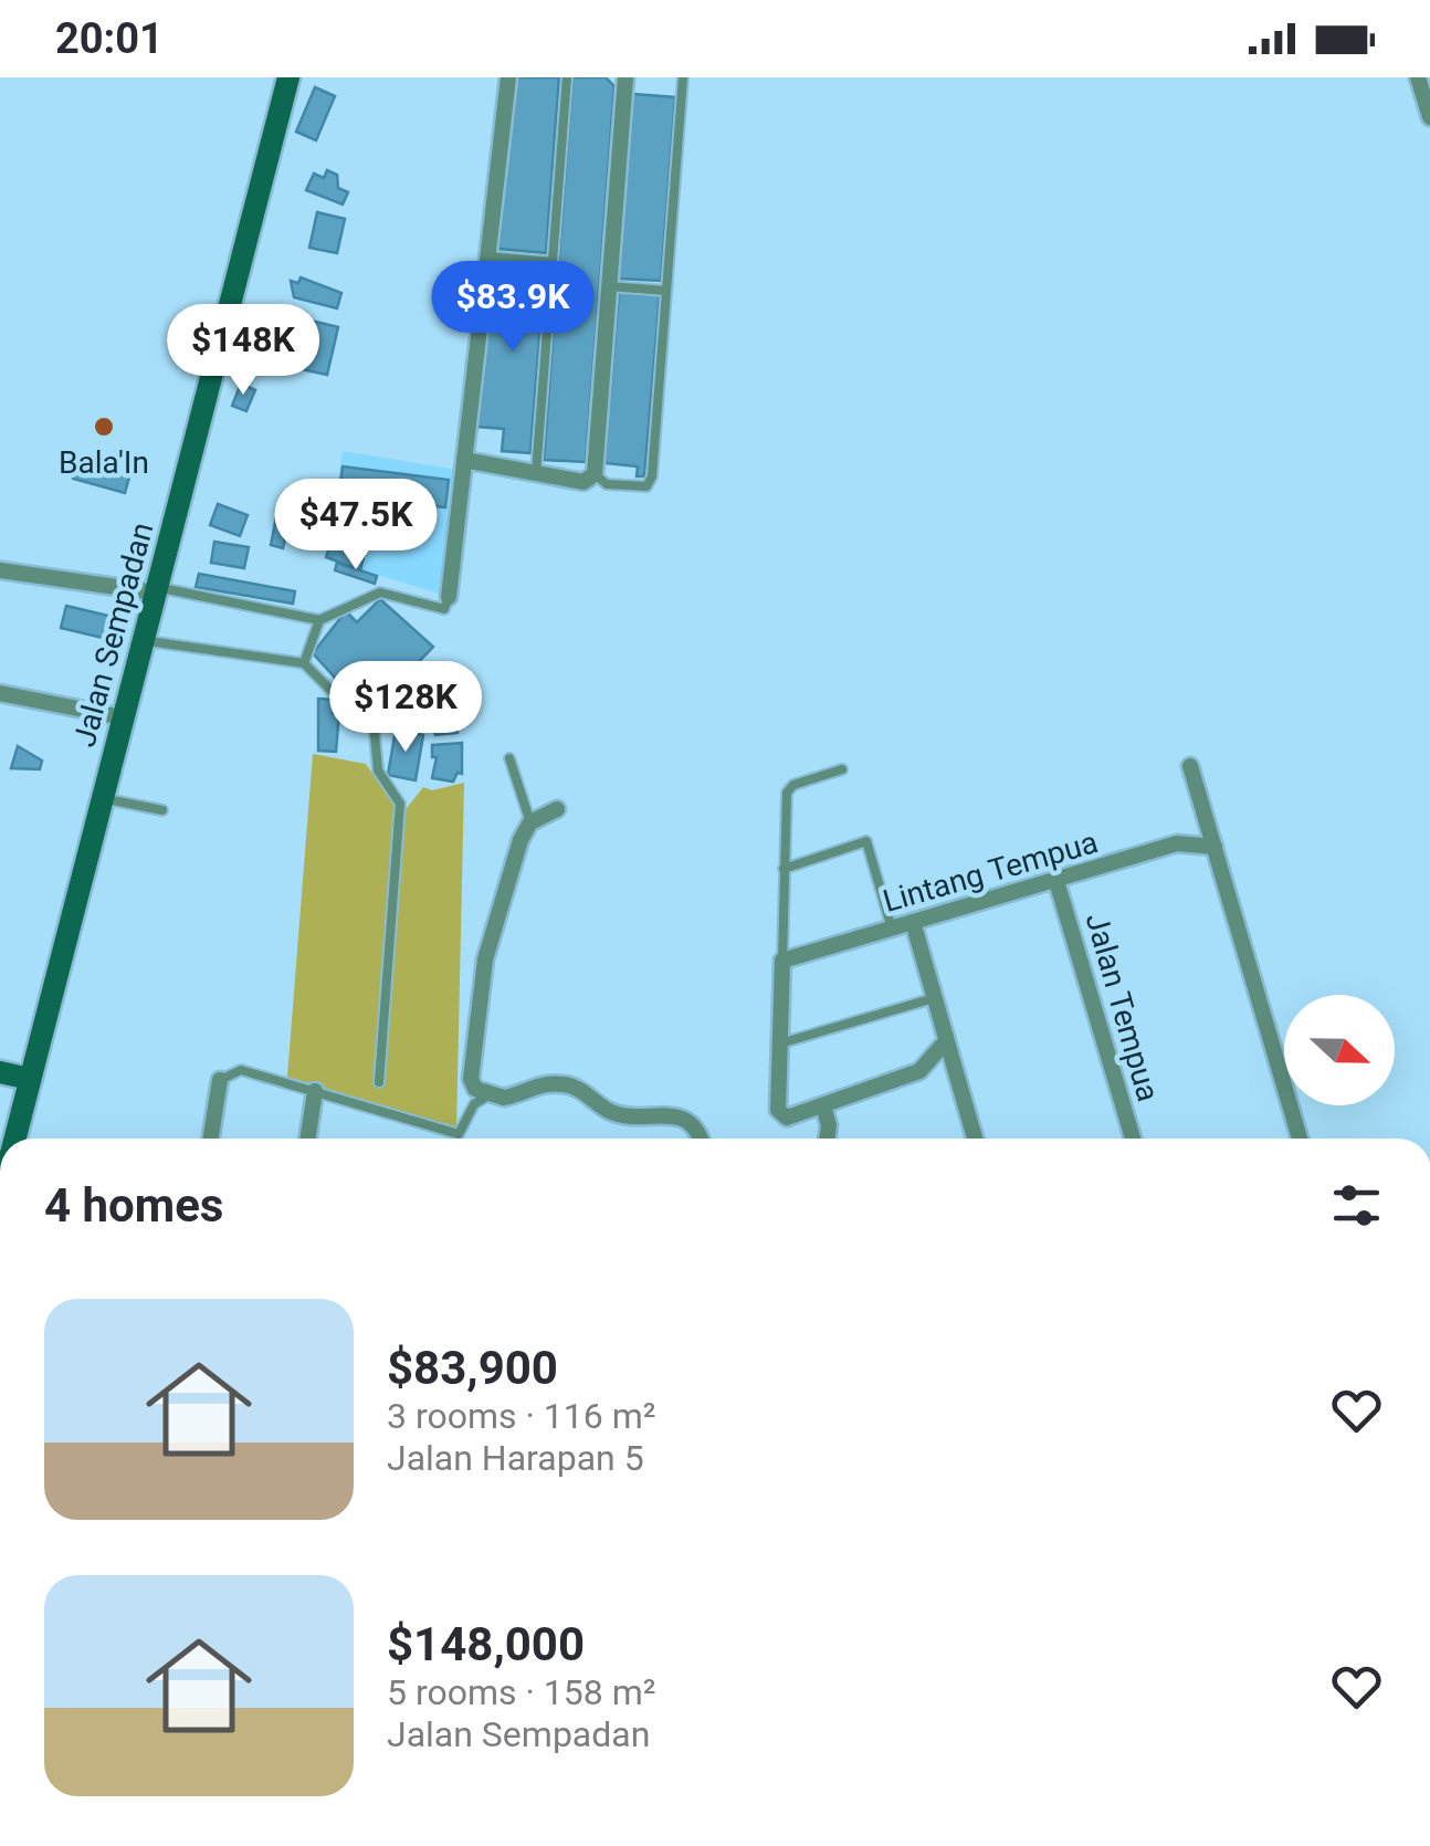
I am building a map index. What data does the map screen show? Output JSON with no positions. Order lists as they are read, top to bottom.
{
  "streets": {
    "street": ["Jalan Sempadan", "Lintang Tempua", "Jalan Tempua"]
  },
  "crossings": [
    ["Lintang Tempua", "Jalan Tempua"]
  ],
  "places": ["Bala'In"],
  "north": "right",
  "page": {
    "status": "20:01",
    "price": [
      "$83.9K",
      "$148K",
      "$47.5K",
      "$128K"
    ],
    "heading": "4 homes",
    "list": [
      {
        "name": "$83,900",
        "note": "3 rooms · 116 m² · Jalan Harapan 5"
      },
      {
        "name": "$148,000",
        "note": "5 rooms · 158 m² · Jalan Sempadan"
      }
    ]
  }
}
